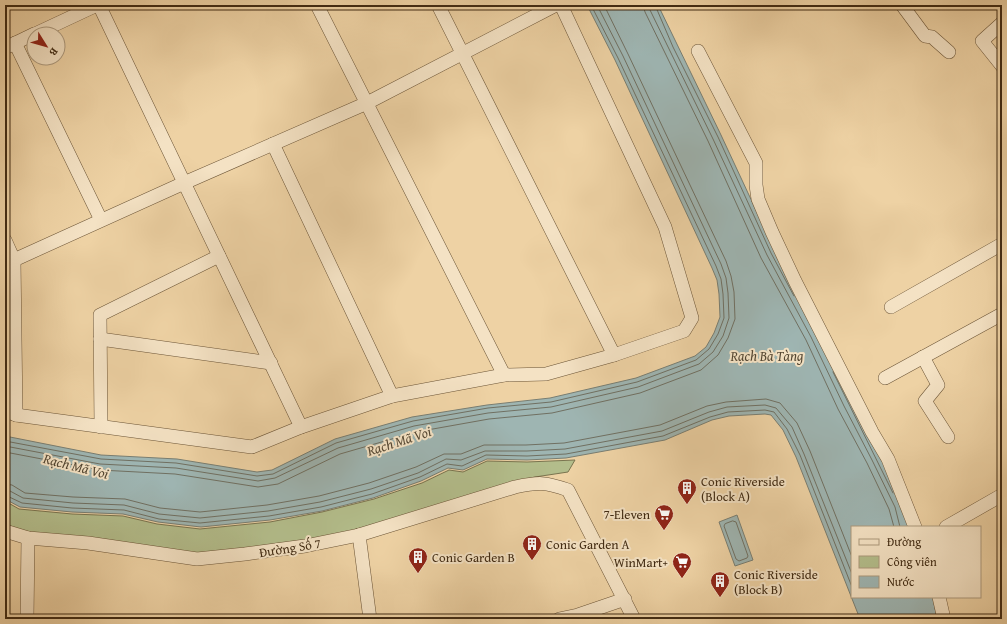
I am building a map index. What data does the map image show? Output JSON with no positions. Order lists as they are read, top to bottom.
{
  "streets": {
    "street": ["Đường Số 7"]
  },
  "water": ["Rạch Bà Tàng", "Rạch Mã Voi"],
  "places": {
    "building": [
      "Conic Riverside (Block A)",
      "Conic Garden A",
      "Conic Garden B",
      "Conic Riverside (Block B)"
    ],
    "supermarket": ["7-Eleven", "WinMart+"]
  },
  "legend": ["Đường", "Công viên", "Nước"],
  "north": "bottom right"
}
